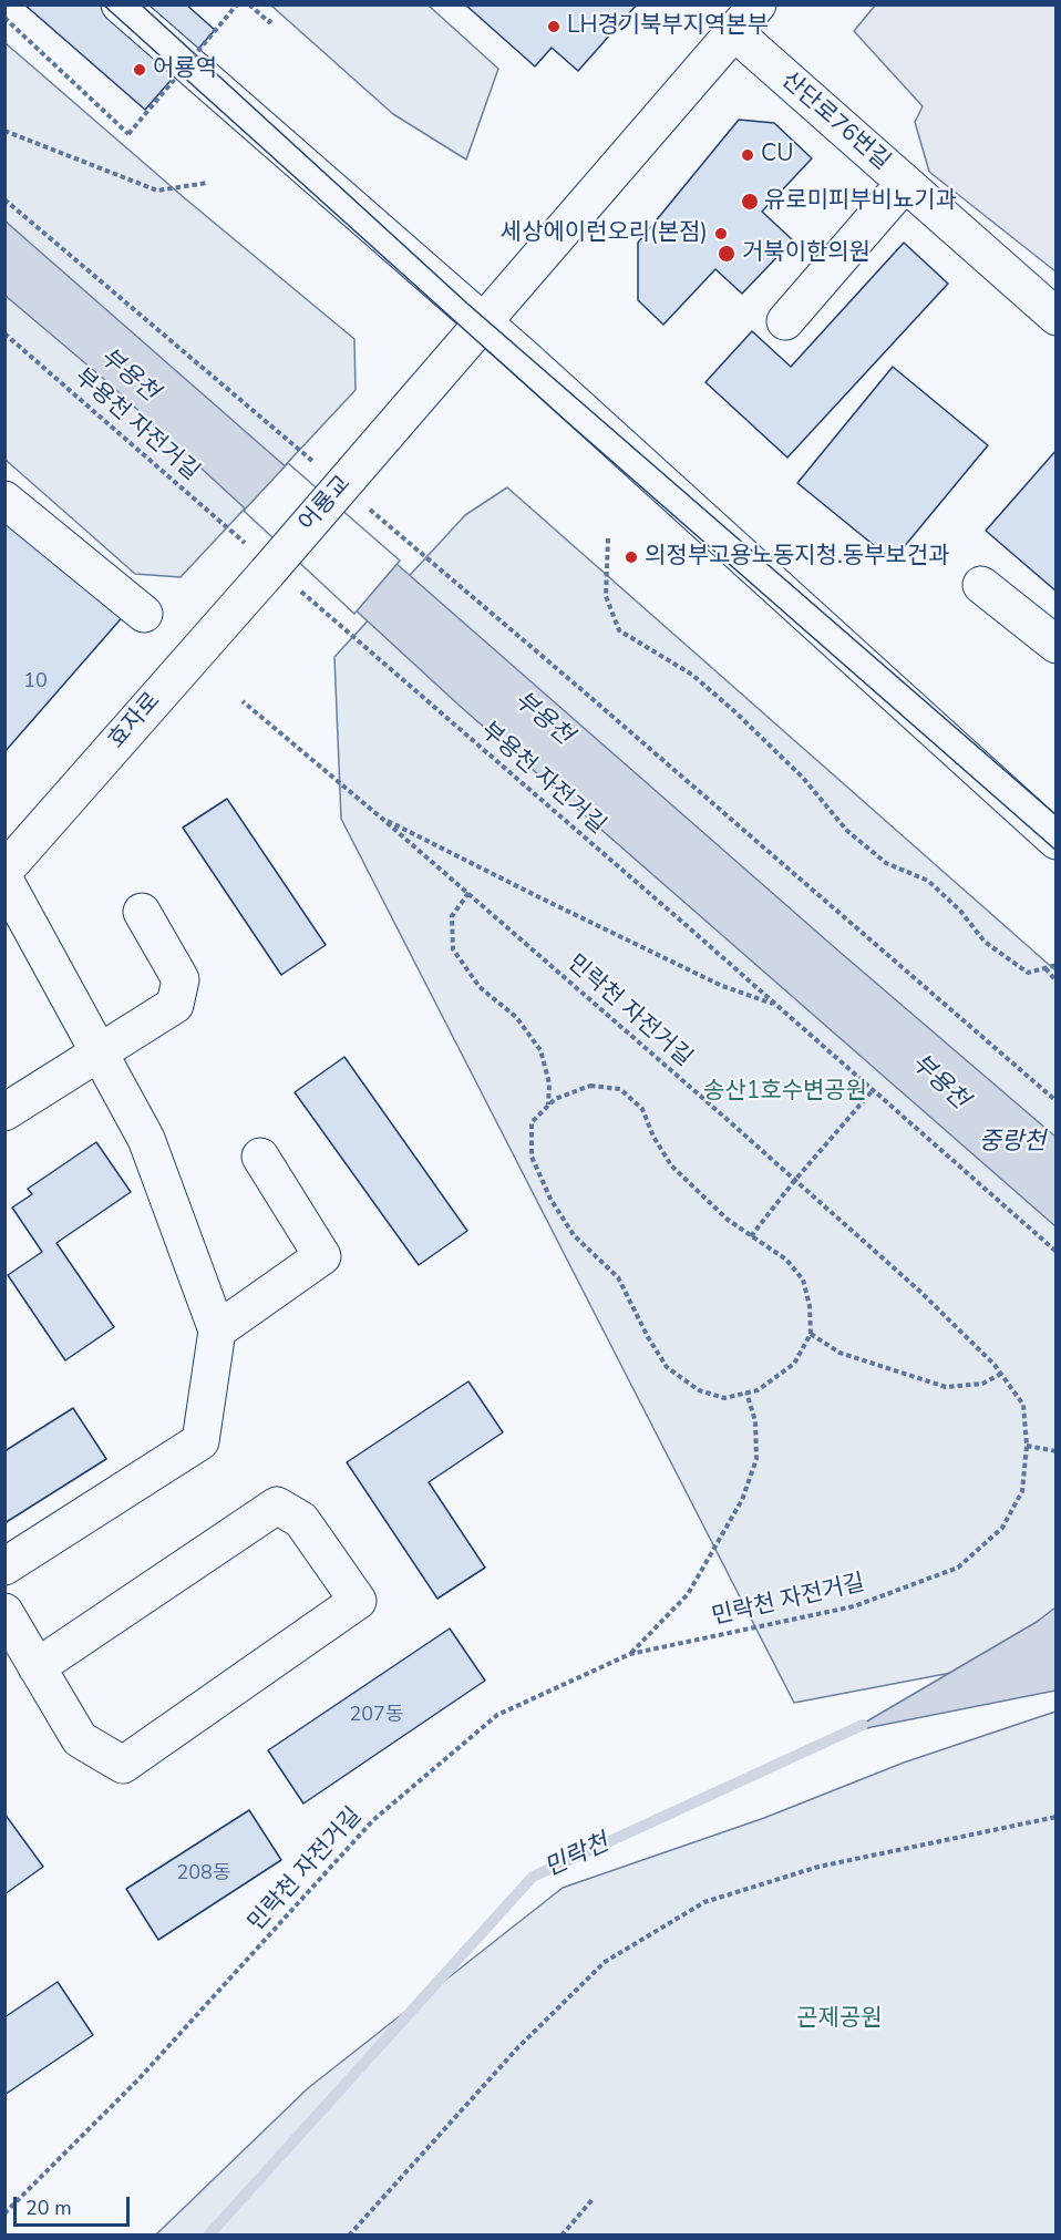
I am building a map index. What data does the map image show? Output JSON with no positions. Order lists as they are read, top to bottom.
{
  "streets": {
    "main road": ["산단로76번길", "어룡교", "효자로"],
    "path": ["부용천 자전거길", "민락천 자전거길"]
  },
  "crossings": [
    ["부용천 자전거길", "어룡교"],
    ["부용천 자전거길", "효자로"],
    ["어룡교", "효자로"]
  ],
  "water": ["부용천", "중랑천", "민락천"],
  "parks": ["송산1호수변공원", "곤제공원"],
  "places": [
    "LH경기북부지역본부",
    "어룡역",
    "CU",
    "유로미피부비뇨기과",
    "세상에이런오리(본점)",
    "거북이한의원",
    "의정부고용노동지청.동부보건과"
  ],
  "house_numbers": ["10", "207동", "208동"],
  "scale_bar": "20 m"
}
